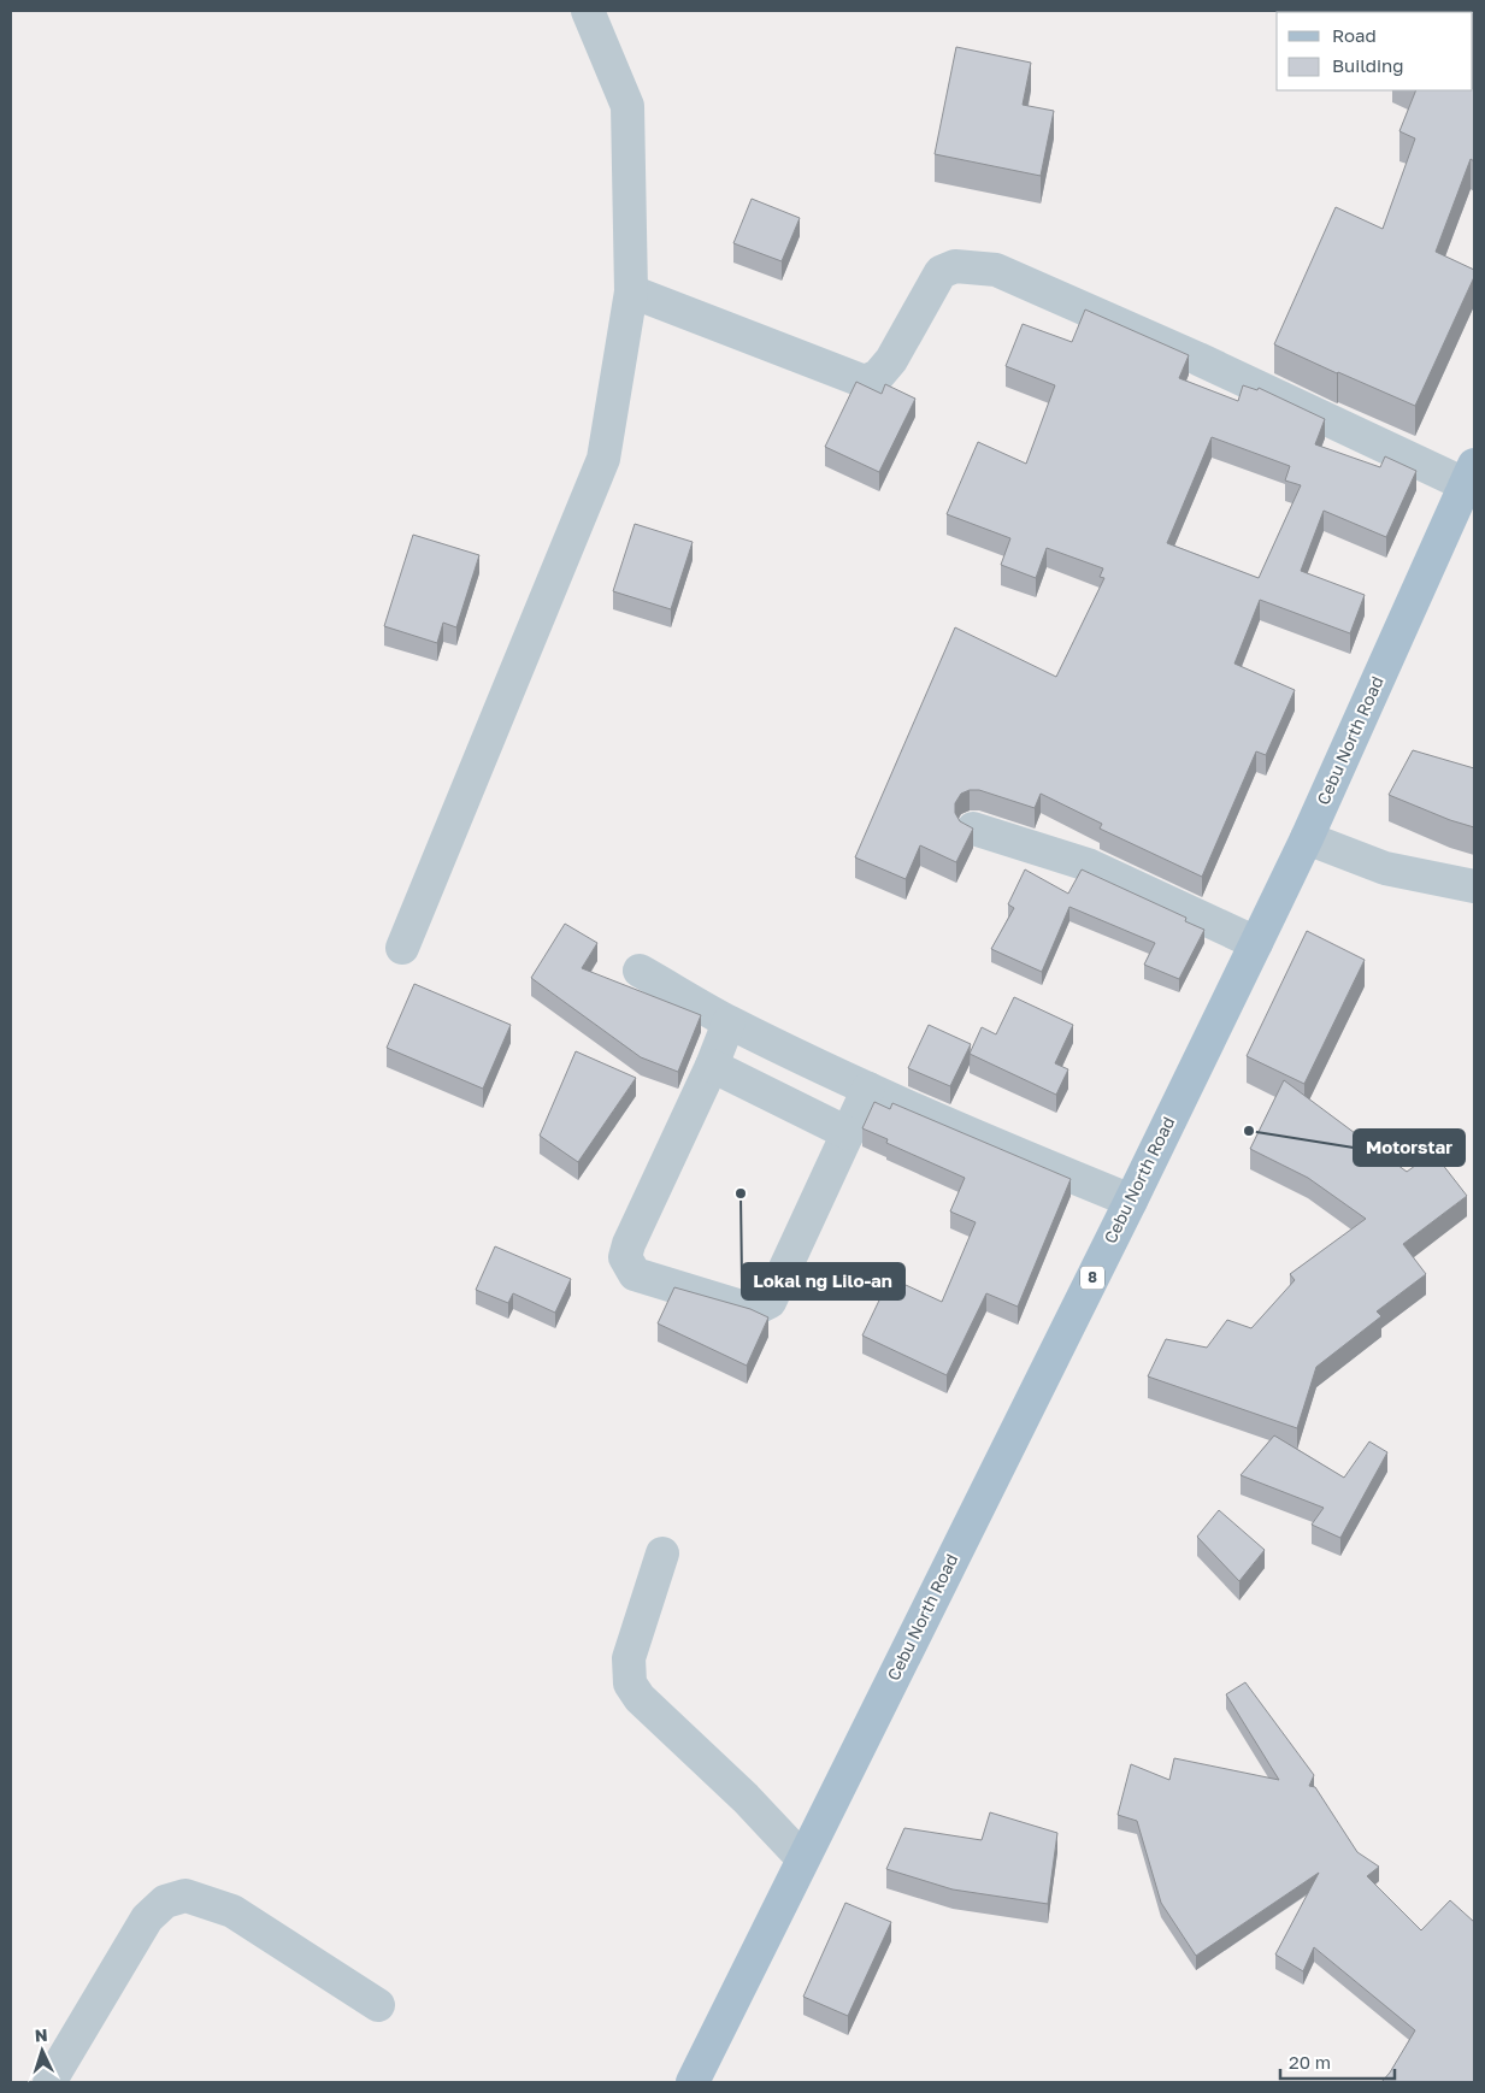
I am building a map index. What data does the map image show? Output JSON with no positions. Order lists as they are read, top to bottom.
{
  "streets": {
    "main road": ["Cebu North Road", "8"]
  },
  "places": ["Motorstar", "Lokal ng Lilo-an"],
  "legend": ["Road", "Building"],
  "scale_bar": "20 m",
  "north": "top"
}
